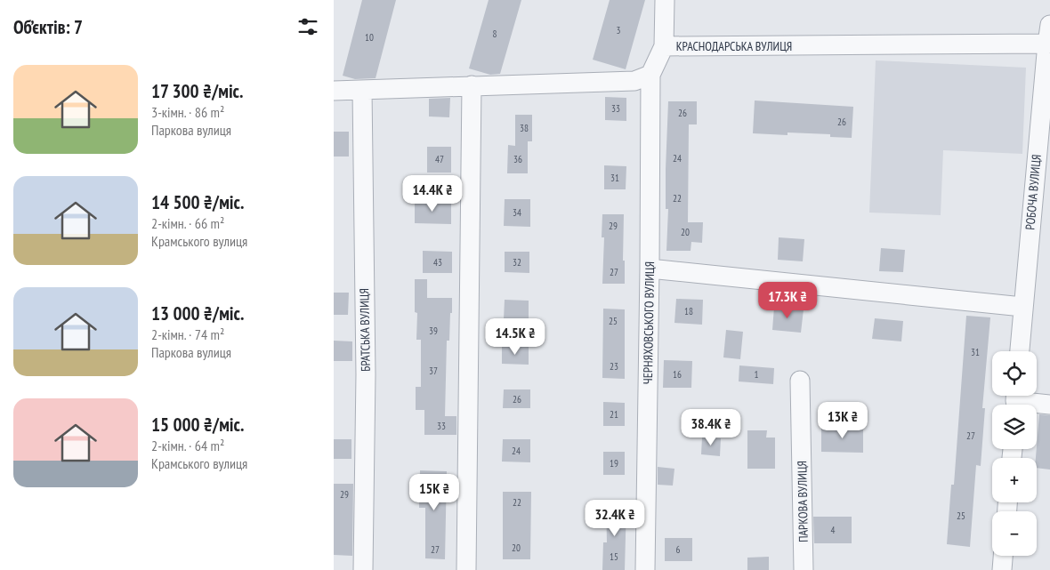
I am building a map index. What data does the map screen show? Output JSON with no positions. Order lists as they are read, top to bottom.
{
  "streets": {
    "street": [
      "КРАСНОДАРСЬКА ВУЛИЦЯ",
      "РОБОЧА ВУЛИЦЯ",
      "ЧЕРНЯХОВСЬКОГО ВУЛИЦЯ",
      "БРАТСЬКА ВУЛИЦЯ",
      "ПАРКОВА ВУЛИЦЯ"
    ]
  },
  "crossings": [
    ["КРАСНОДАРСЬКА ВУЛИЦЯ", "РОБОЧА ВУЛИЦЯ"],
    ["КРАСНОДАРСЬКА ВУЛИЦЯ", "ЧЕРНЯХОВСЬКОГО ВУЛИЦЯ"]
  ],
  "house_numbers": [
    "3",
    "8",
    "10",
    "33",
    "26",
    "26",
    "38",
    "24",
    "47",
    "36",
    "31",
    "22",
    "34",
    "29",
    "20",
    "43",
    "32",
    "27",
    "18",
    "25",
    "39",
    "31",
    "23",
    "37",
    "16",
    "1",
    "26",
    "21",
    "33",
    "27",
    "24",
    "19",
    "29",
    "22",
    "25",
    "4",
    "20",
    "27",
    "6",
    "15"
  ],
  "page": {
    "heading": "Об’єктів: 7",
    "list": [
      {
        "name": "17 300 ₴/міс.",
        "note": "3-кімн. · 86 m² · Паркова вулиця"
      },
      {
        "name": "14 500 ₴/міс.",
        "note": "2-кімн. · 66 m² · Крамського вулиця"
      },
      {
        "name": "13 000 ₴/міс.",
        "note": "2-кімн. · 74 m² · Паркова вулиця"
      },
      {
        "name": "15 000 ₴/міс.",
        "note": "2-кімн. · 64 m² · Крамського вулиця"
      }
    ],
    "price": [
      "14.4K ₴",
      "17.3K ₴",
      "14.5K ₴",
      "13K ₴",
      "38.4K ₴",
      "15K ₴",
      "32.4K ₴"
    ],
    "map_buttons": ["+", "−"]
  }
}
